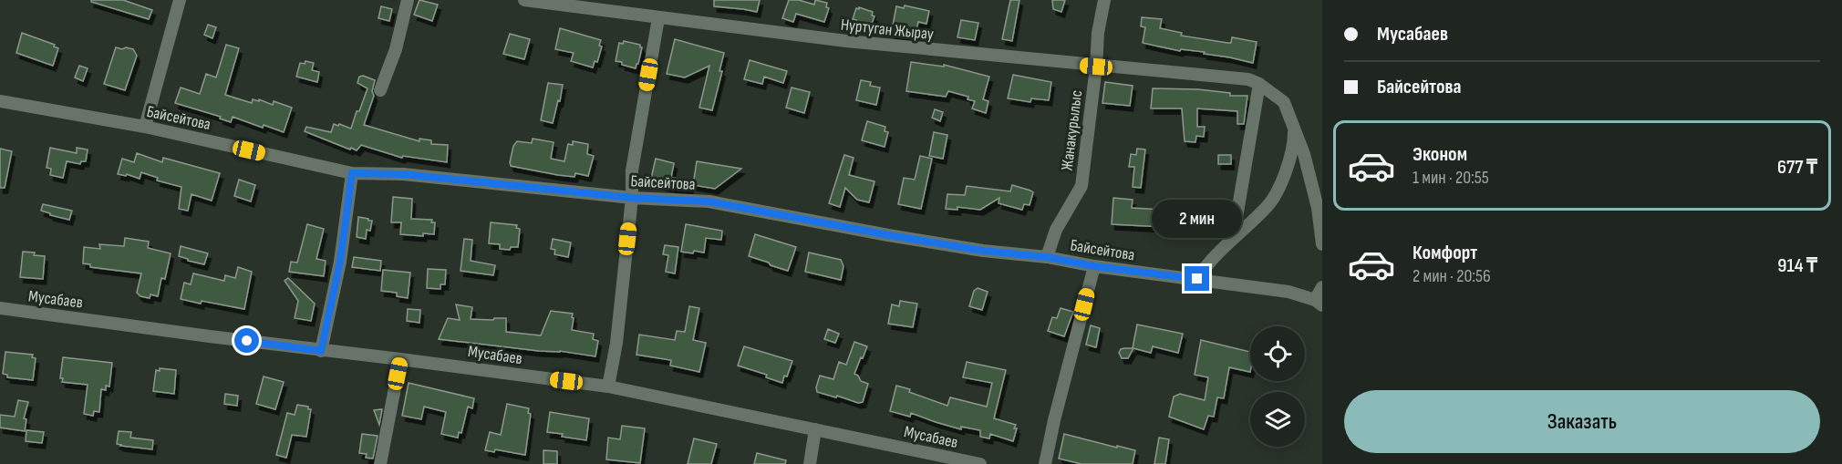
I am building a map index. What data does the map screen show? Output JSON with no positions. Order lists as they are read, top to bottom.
{
  "streets": {
    "street": [
      "Нуртуган Жырау",
      "Байсейтова",
      "Жанакурылыс",
      "Мусабаев"
    ]
  },
  "crossings": [
    ["Нуртуган Жырау", "Жанакурылыс"],
    ["Байсейтова", "Жанакурылыс"]
  ],
  "page": {
    "banner": ["Мусабаев", "Байсейтова"],
    "list": [
      {
        "name": "Эконом",
        "note": "1 мин · 20:55",
        "value": "677 ₸"
      },
      {
        "name": "Комфорт",
        "note": "2 мин · 20:56",
        "value": "914 ₸"
      }
    ],
    "bubble": "2 мин",
    "buttons": "Заказать"
  }
}
